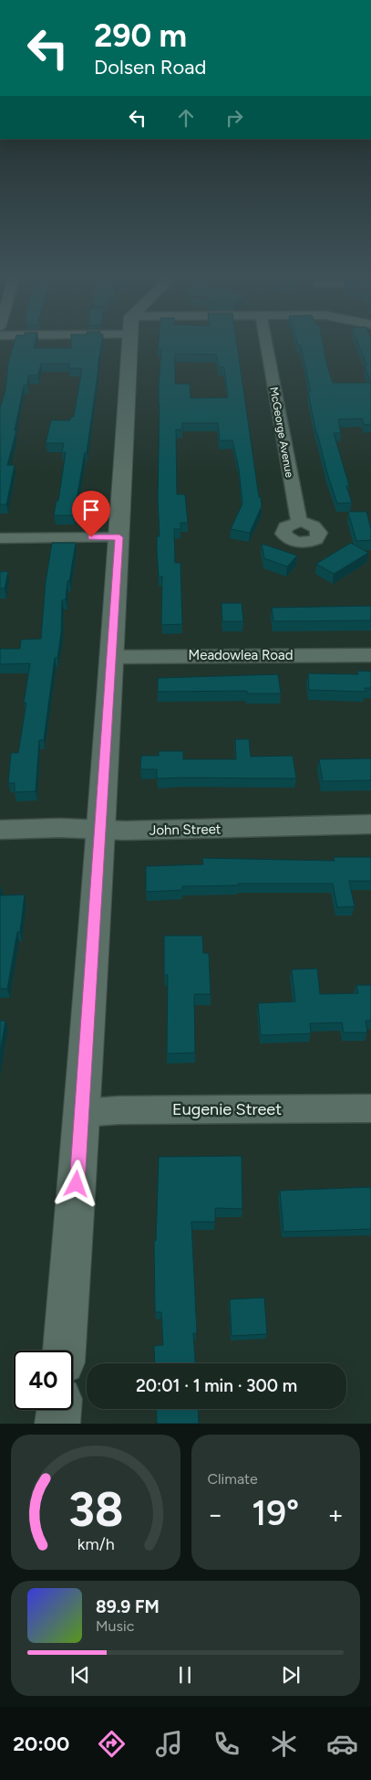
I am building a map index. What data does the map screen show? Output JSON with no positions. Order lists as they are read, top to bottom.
{
  "streets": {
    "street": [
      "McGeorge Avenue",
      "Meadowlea Road",
      "John Street",
      "Eugenie Street"
    ]
  },
  "page": {
    "turn": ["290 m", "Dolsen Road"],
    "limit": "40",
    "trip": "20:01 · 1 min · 300 m",
    "tile": "Climate",
    "heat": ["−", "19°", "+"],
    "song": ["89.9 FM", "Music"],
    "tabs": "20:00",
    "gauge": ["38", "km/h"]
  }
}
